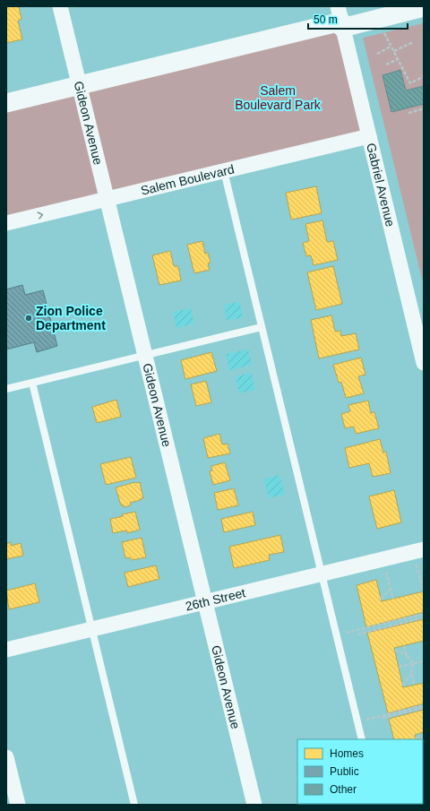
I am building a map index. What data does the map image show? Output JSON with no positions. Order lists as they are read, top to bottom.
{
  "streets": {
    "street": [
      "Gideon Avenue",
      "Salem Boulevard",
      "Gabriel Avenue",
      "26th Street"
    ]
  },
  "crossings": [
    ["Gideon Avenue", "Salem Boulevard"],
    ["Gideon Avenue", "26th Street"],
    ["Salem Boulevard", "Gabriel Avenue"]
  ],
  "parks": ["Salem Boulevard Park"],
  "places": ["Zion Police Department"],
  "legend": ["Homes", "Public", "Other"],
  "scale_bar": "50 m"
}
